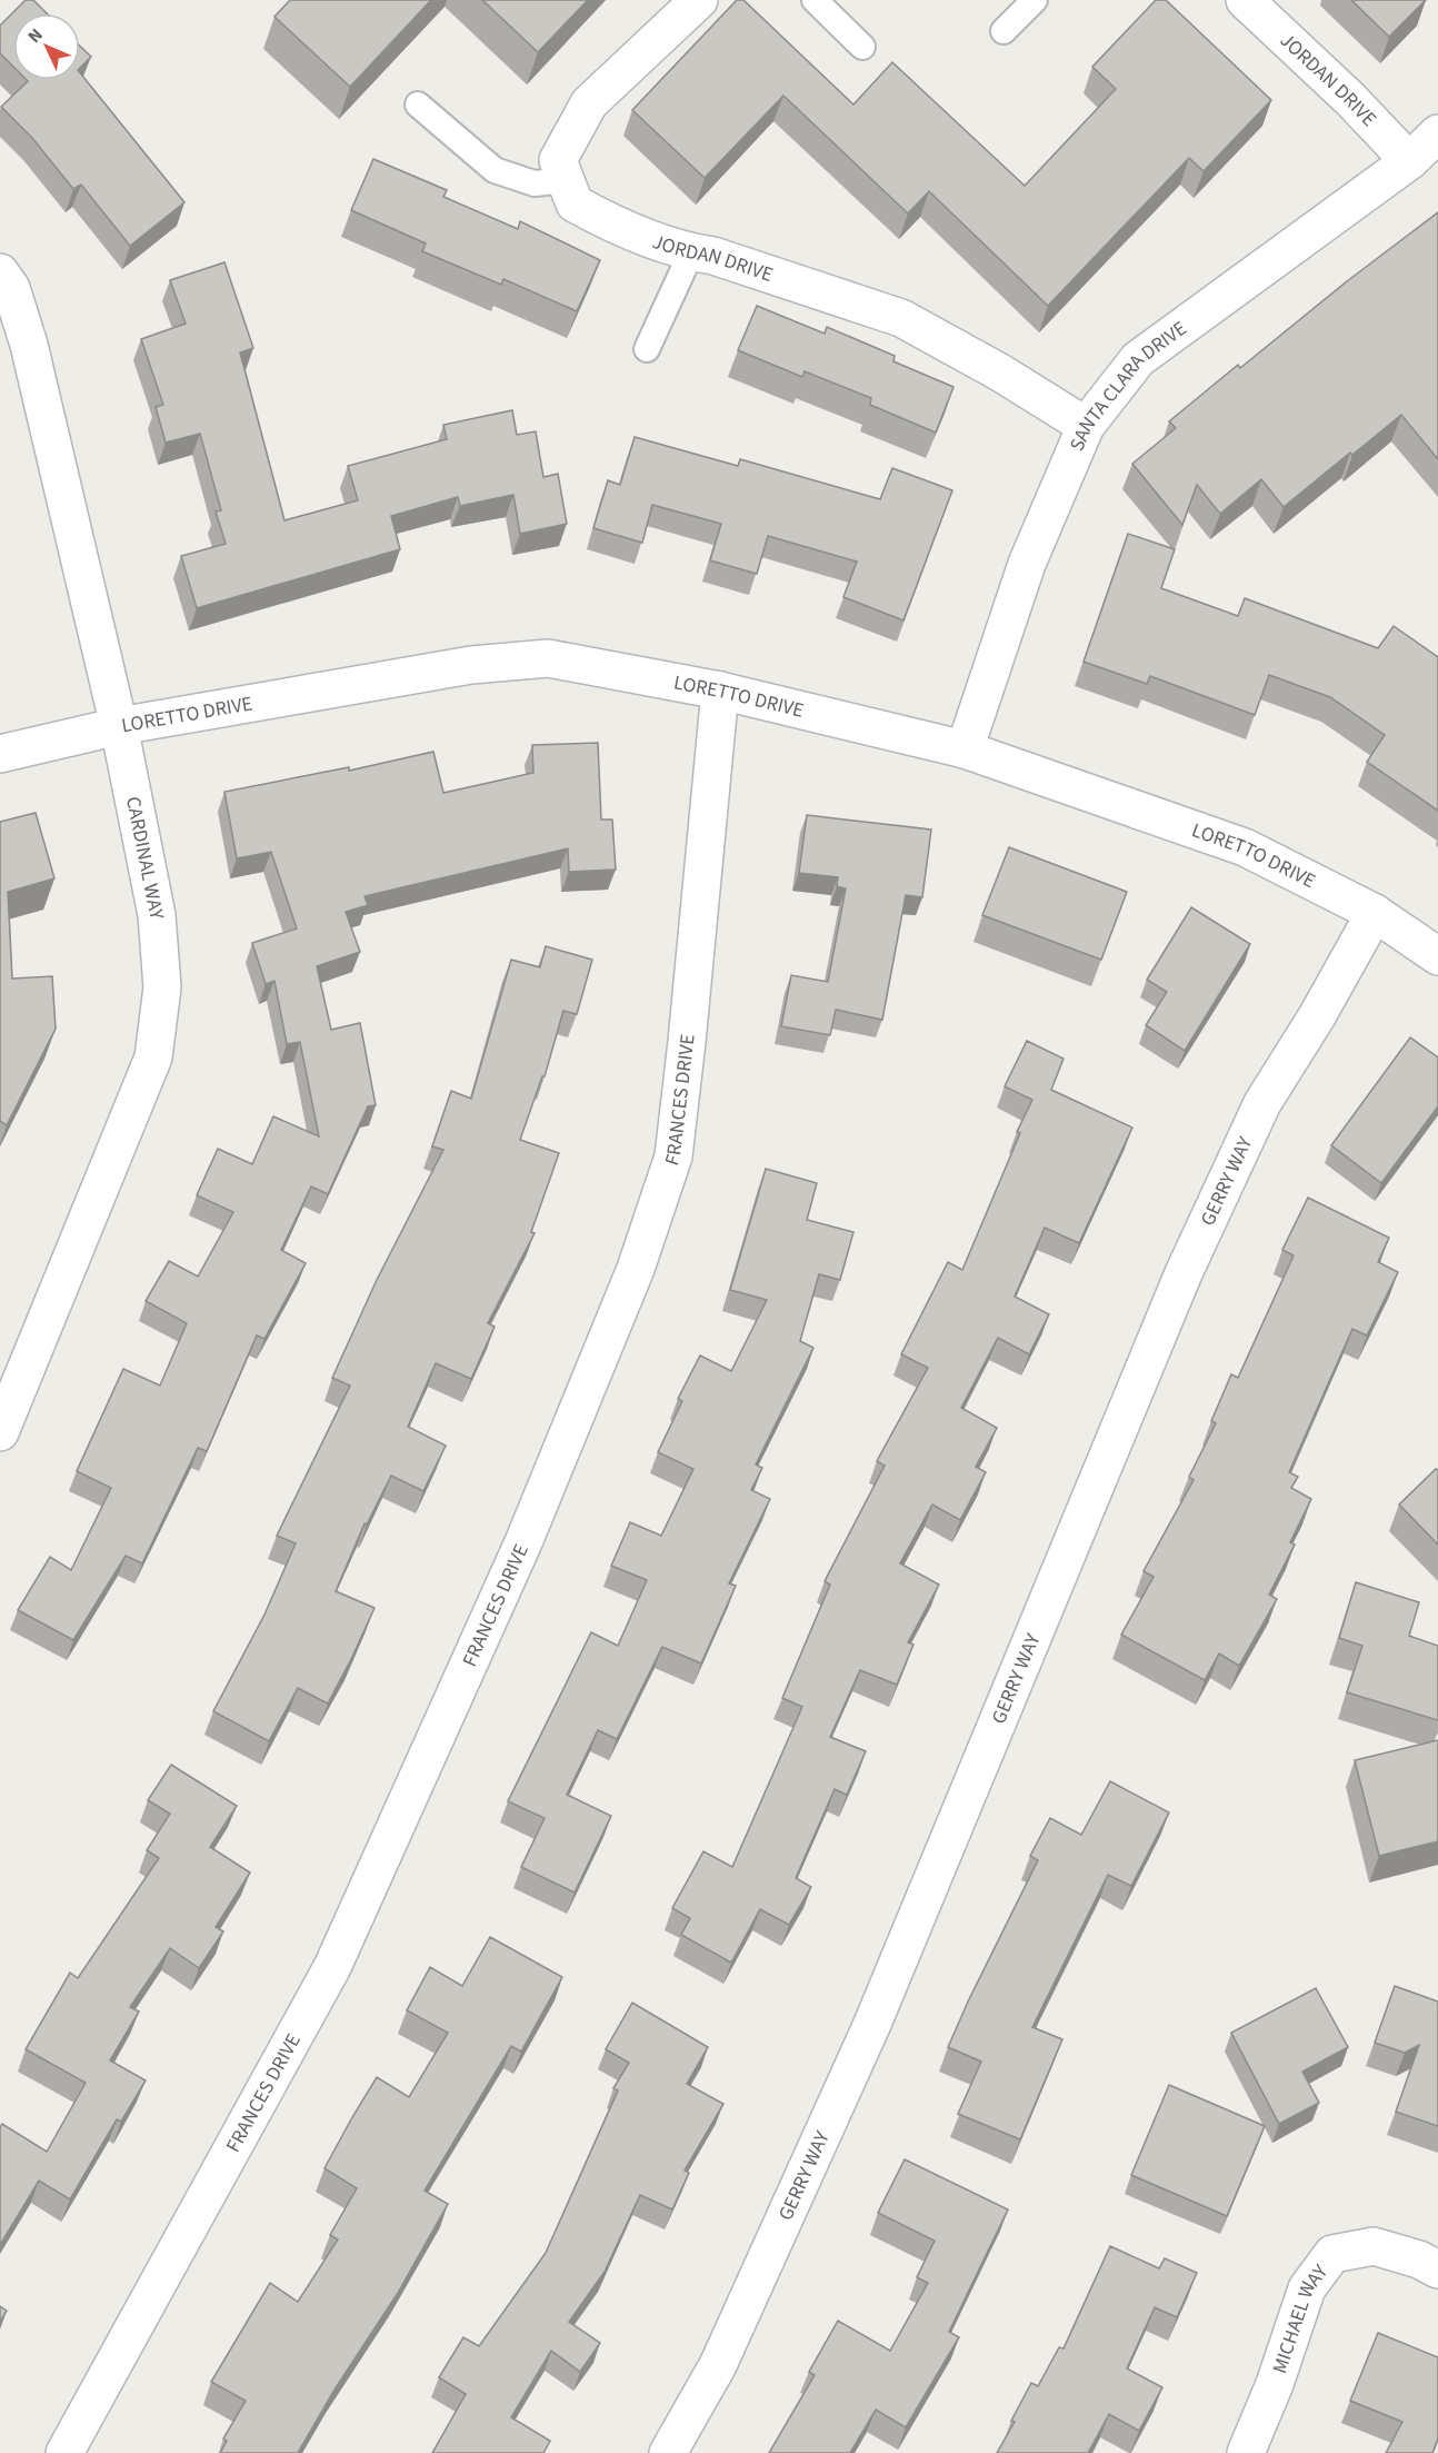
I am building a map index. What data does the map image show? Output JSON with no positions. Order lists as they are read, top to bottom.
{
  "streets": {
    "street": [
      "JORDAN DRIVE",
      "SANTA CLARA DRIVE",
      "LORETTO DRIVE",
      "CARDINAL WAY",
      "FRANCES DRIVE",
      "GERRY WAY",
      "MICHAEL WAY"
    ]
  },
  "crossings": [
    ["JORDAN DRIVE", "SANTA CLARA DRIVE"],
    ["SANTA CLARA DRIVE", "LORETTO DRIVE"],
    ["LORETTO DRIVE", "CARDINAL WAY"],
    ["LORETTO DRIVE", "FRANCES DRIVE"],
    ["LORETTO DRIVE", "GERRY WAY"]
  ],
  "north": "top left"
}
